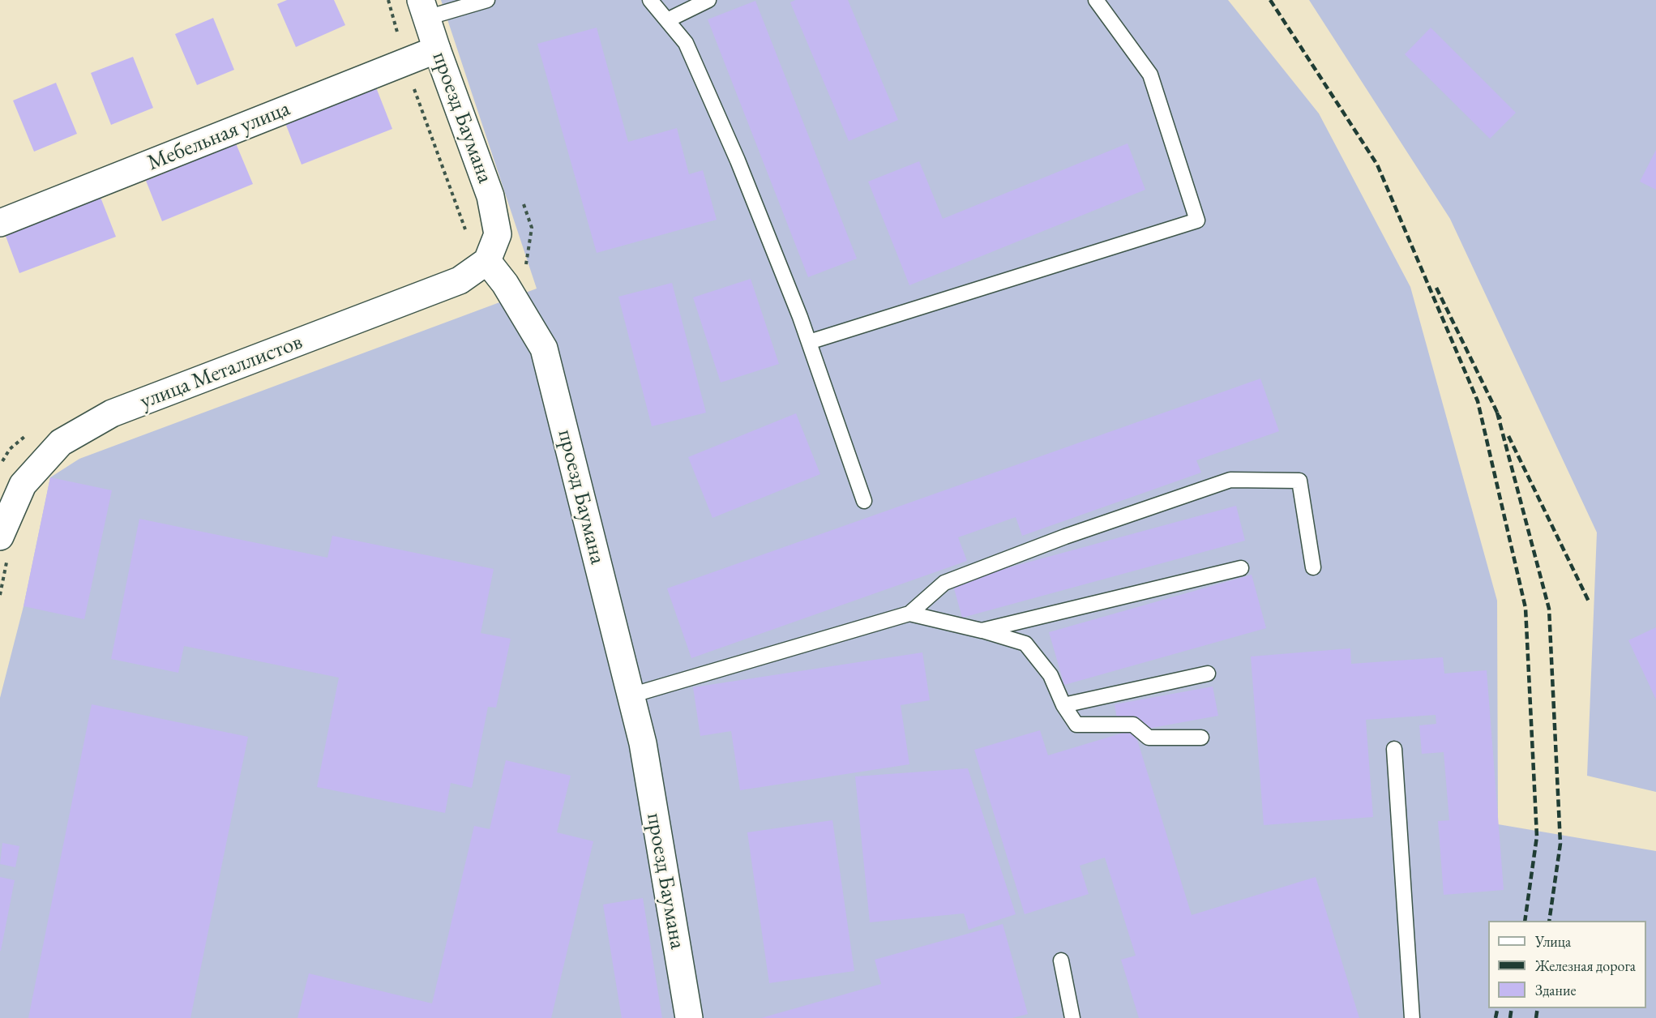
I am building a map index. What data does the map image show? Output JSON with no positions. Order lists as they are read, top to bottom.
{
  "streets": {
    "street": ["проезд Баумана", "Мебельная улица", "улица Металлистов"]
  },
  "crossings": [
    ["проезд Баумана", "Мебельная улица"],
    ["проезд Баумана", "улица Металлистов"]
  ],
  "legend": ["Улица", "Железная дорога", "Здание"]
}
